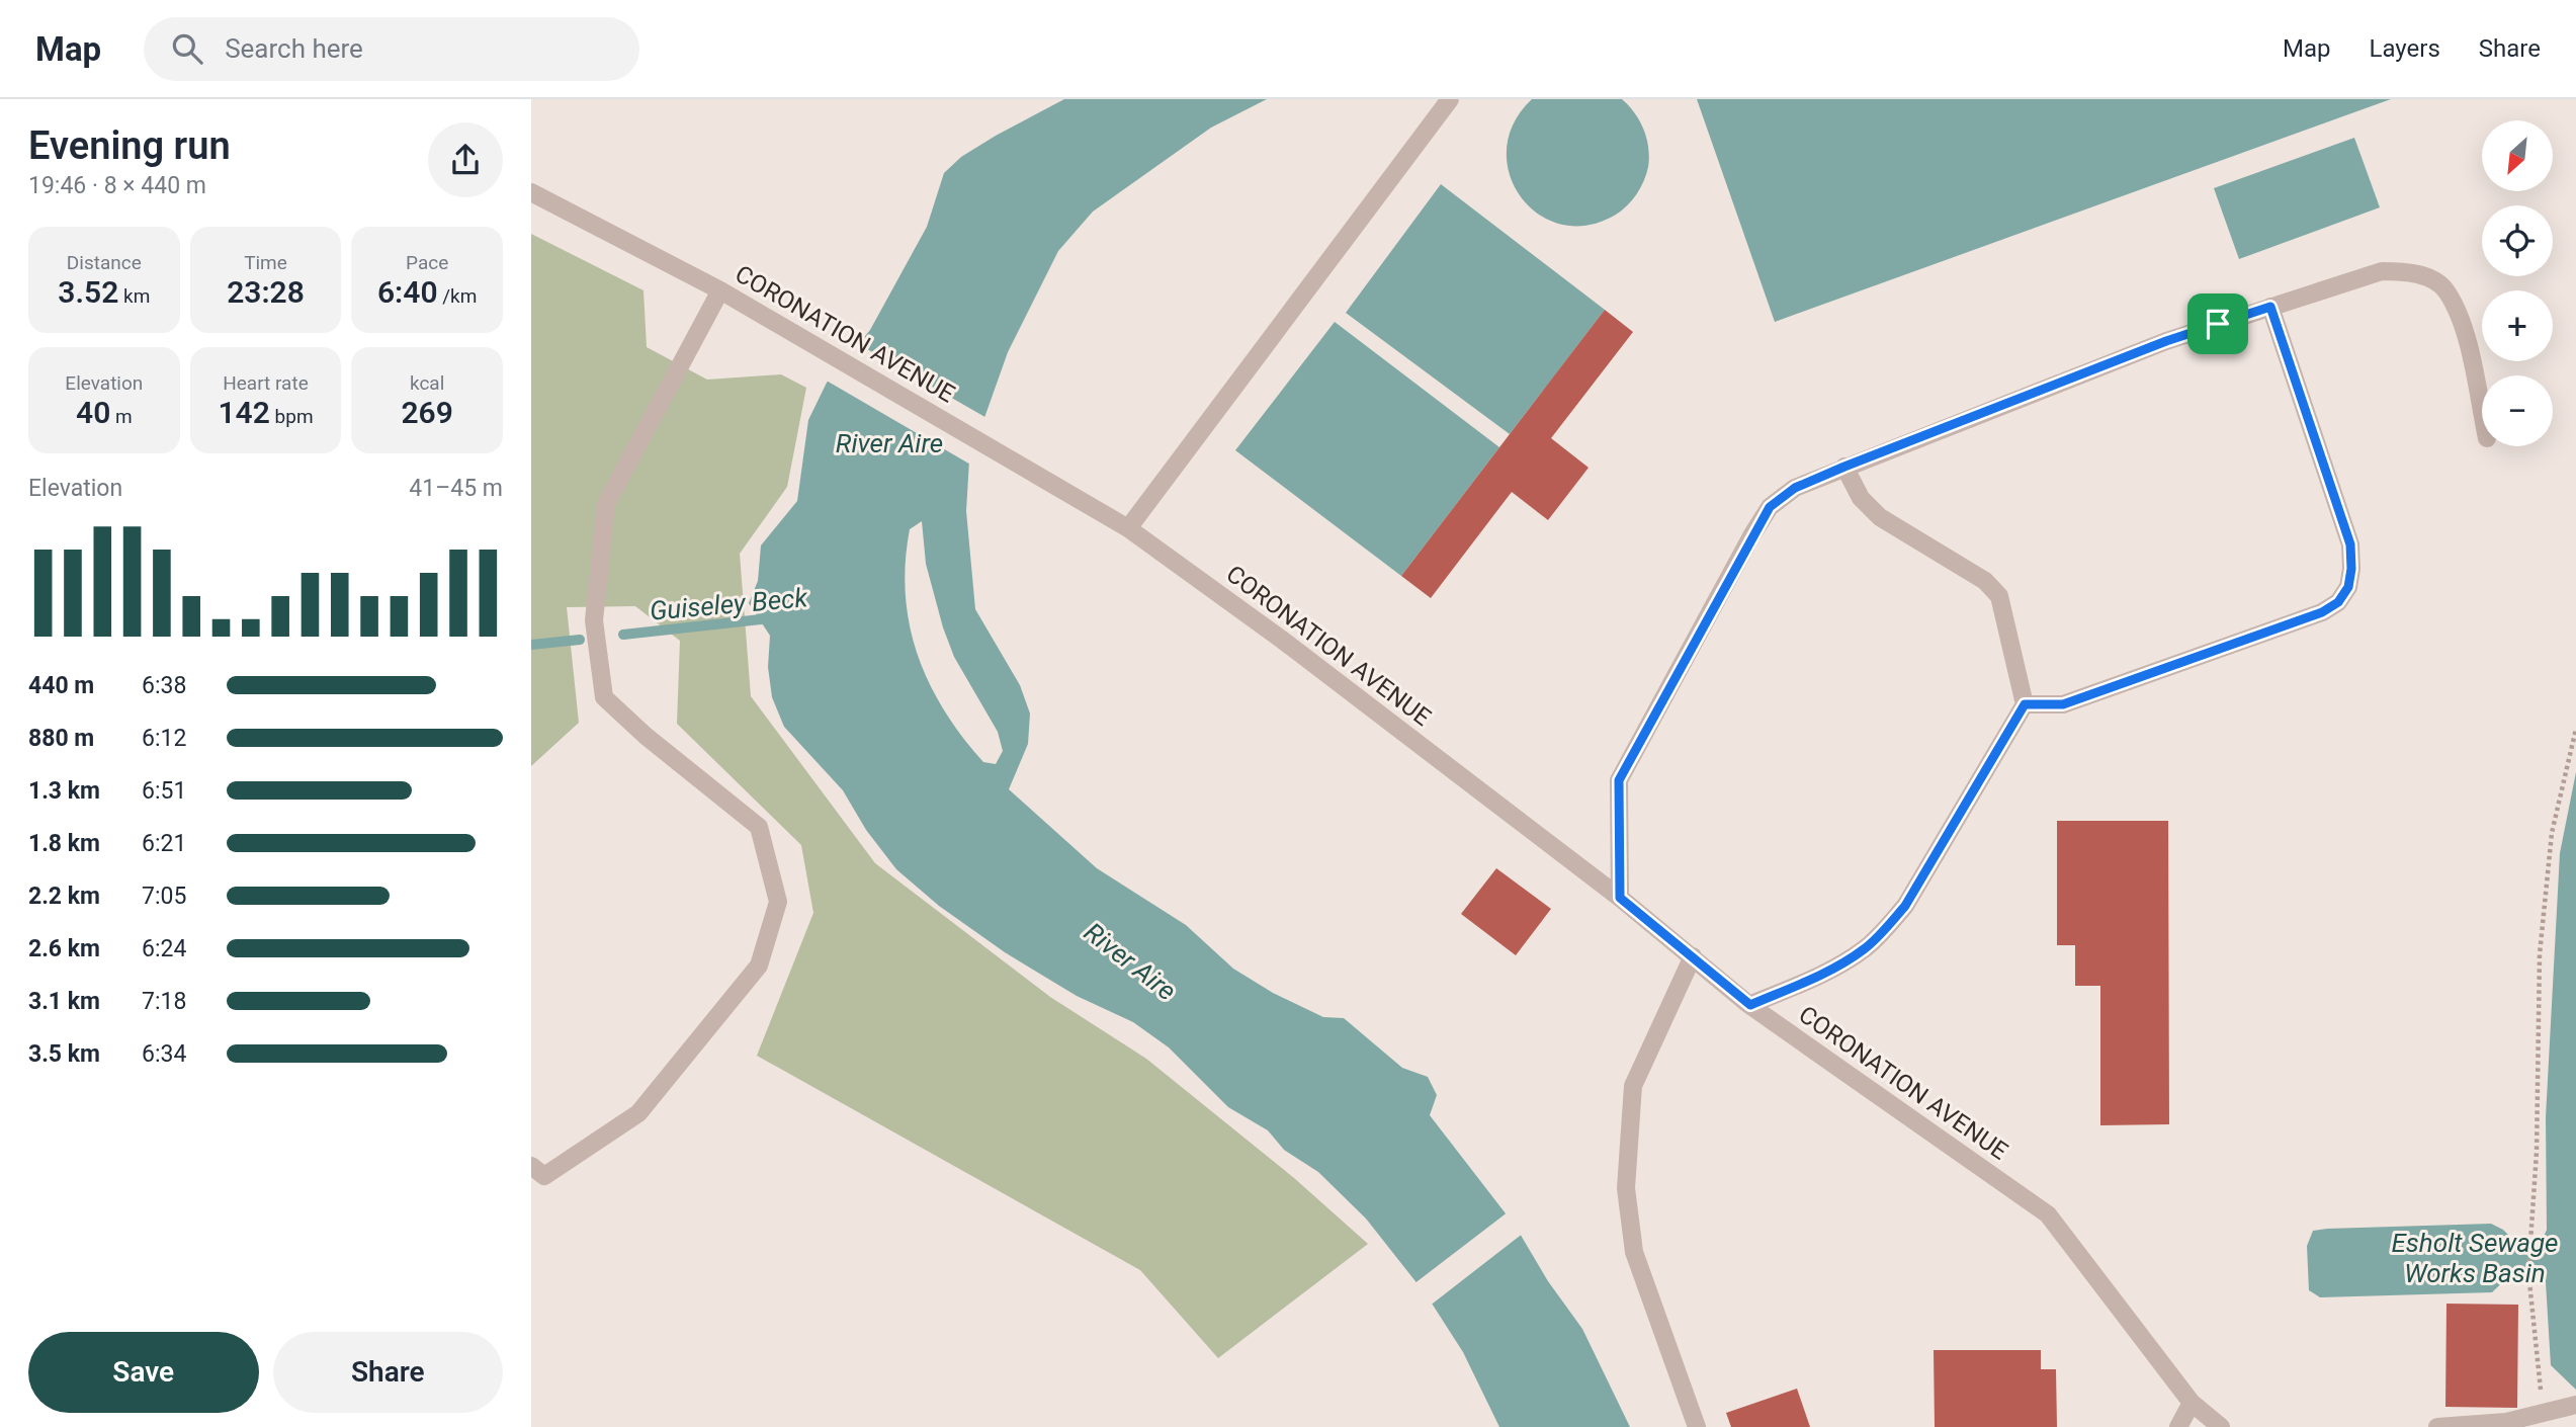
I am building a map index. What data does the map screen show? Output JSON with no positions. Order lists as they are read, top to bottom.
{
  "streets": {
    "street": ["CORONATION AVENUE"]
  },
  "water": ["River Aire", "Guiseley Beck", "Esholt Sewage Works Basin"],
  "north": "bottom left",
  "page": {
    "header": "Map",
    "search": "Search here",
    "nav": ["Map", "Layers", "Share"],
    "heading": ["Evening run", "19:46 · 8 × 440 m"],
    "map_buttons": ["+", "−"],
    "stats": [
      ["Distance", "3.52 km"],
      ["Time", "23:28"],
      ["Pace", "6:40 /km"],
      ["Elevation", "40 m"],
      ["Heart rate", "142 bpm"],
      ["kcal", "269"]
    ],
    "chart": ["Elevation", "41–45 m"],
    "list": [
      {
        "name": "440 m",
        "note": "6:38"
      },
      {
        "name": "880 m",
        "note": "6:12"
      },
      {
        "name": "1.3 km",
        "note": "6:51"
      },
      {
        "name": "1.8 km",
        "note": "6:21"
      },
      {
        "name": "2.2 km",
        "note": "7:05"
      },
      {
        "name": "2.6 km",
        "note": "6:24"
      },
      {
        "name": "3.1 km",
        "note": "7:18"
      },
      {
        "name": "3.5 km",
        "note": "6:34"
      }
    ],
    "buttons": ["Save", "Share"]
  }
}
